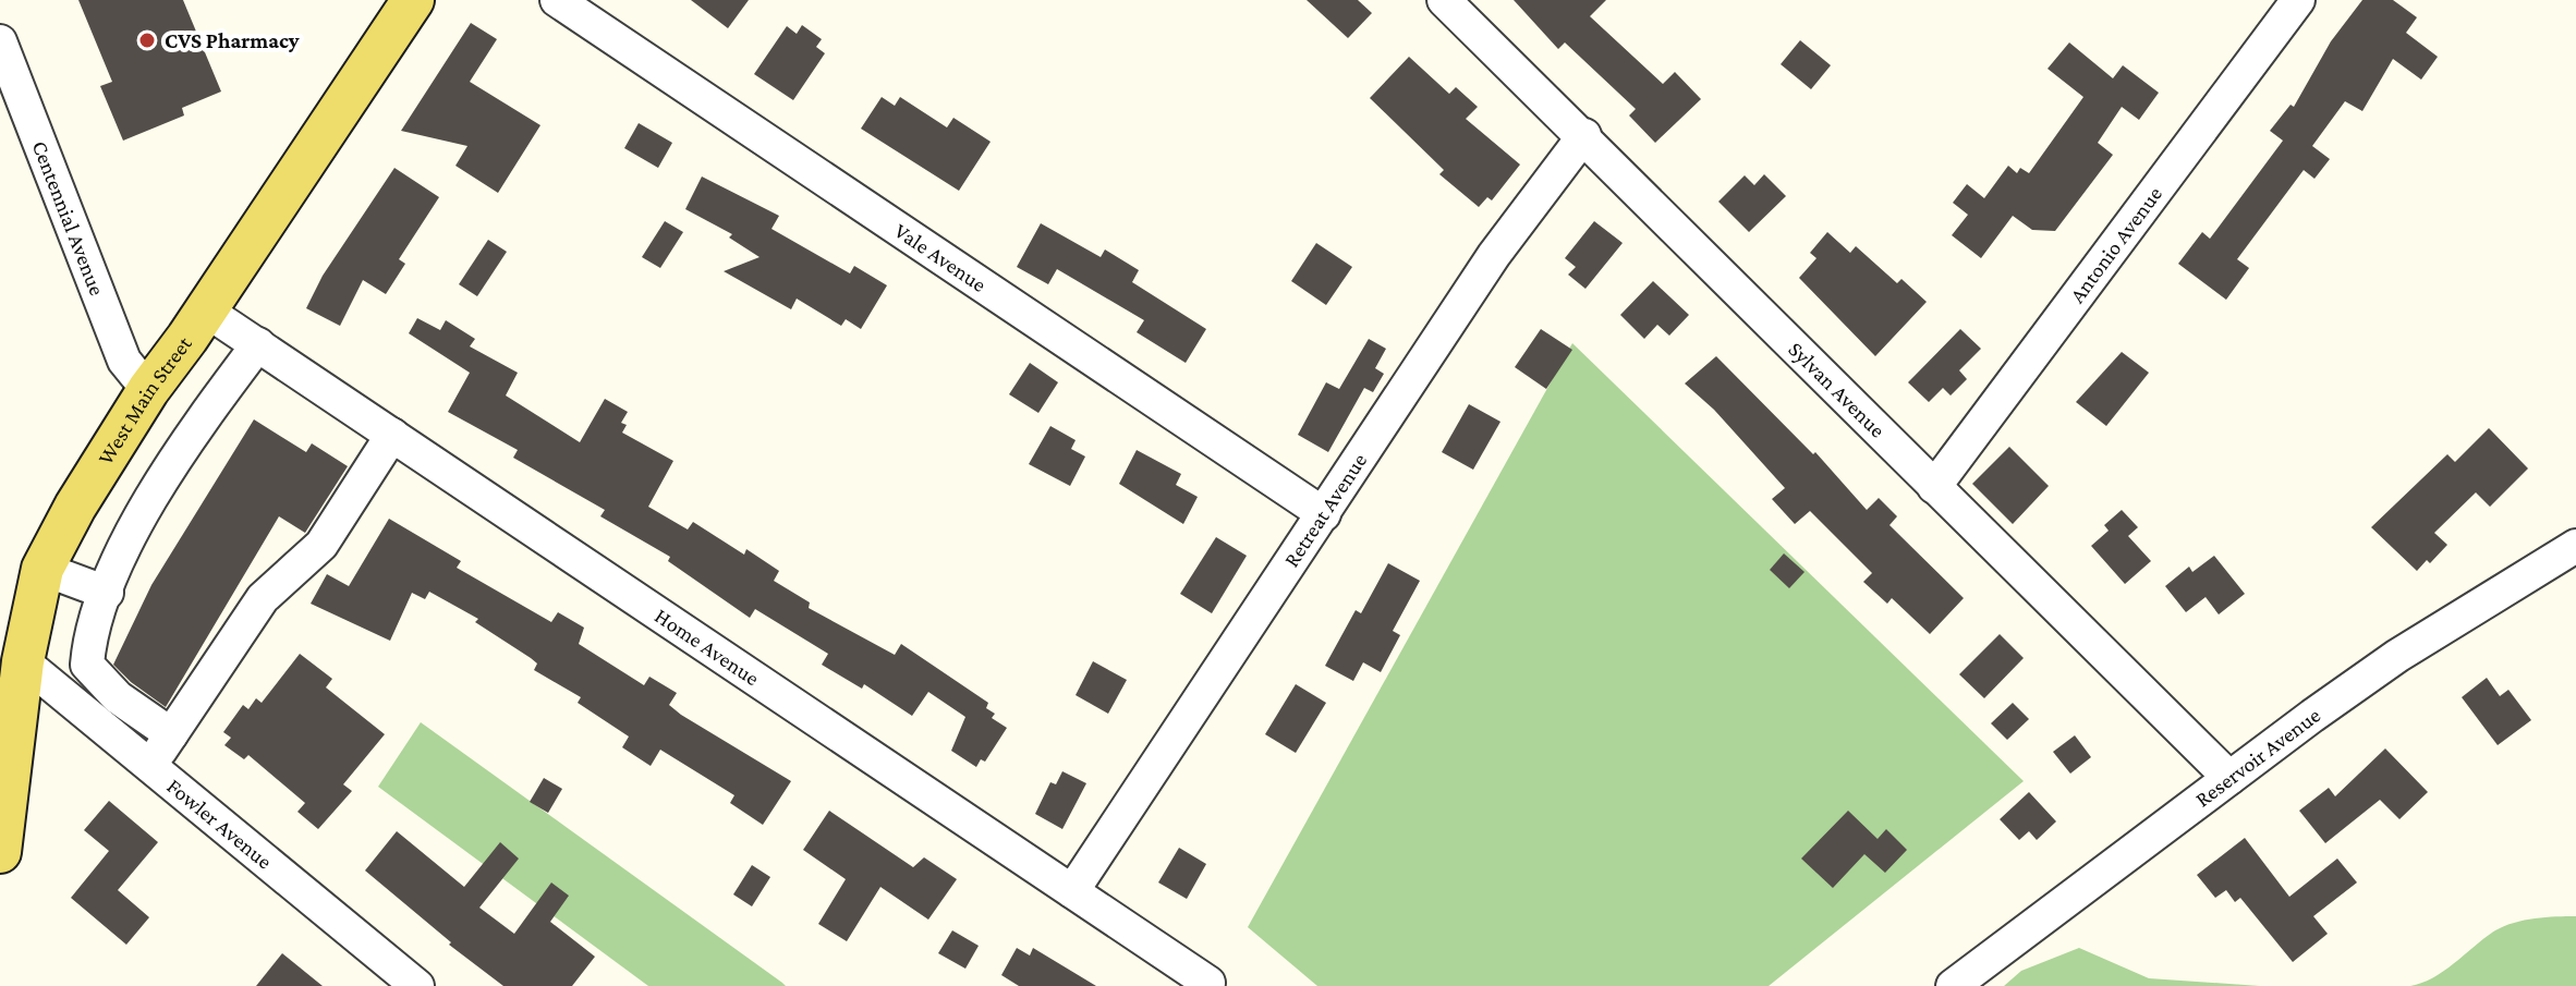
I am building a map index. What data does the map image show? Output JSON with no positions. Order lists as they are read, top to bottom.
{
  "streets": {
    "main road": ["West Main Street"],
    "street": [
      "Centennial Avenue",
      "Antonio Avenue",
      "Vale Avenue",
      "Sylvan Avenue",
      "Retreat Avenue",
      "Home Avenue",
      "Reservoir Avenue",
      "Fowler Avenue"
    ]
  },
  "crossings": [
    ["Centennial Avenue", "West Main Street"],
    ["Antonio Avenue", "Sylvan Avenue"],
    ["Vale Avenue", "Retreat Avenue"],
    ["Sylvan Avenue", "Retreat Avenue"],
    ["Sylvan Avenue", "Reservoir Avenue"],
    ["West Main Street", "Home Avenue"],
    ["West Main Street", "Fowler Avenue"],
    ["Retreat Avenue", "Home Avenue"]
  ],
  "places": ["CVS Pharmacy"]
}
